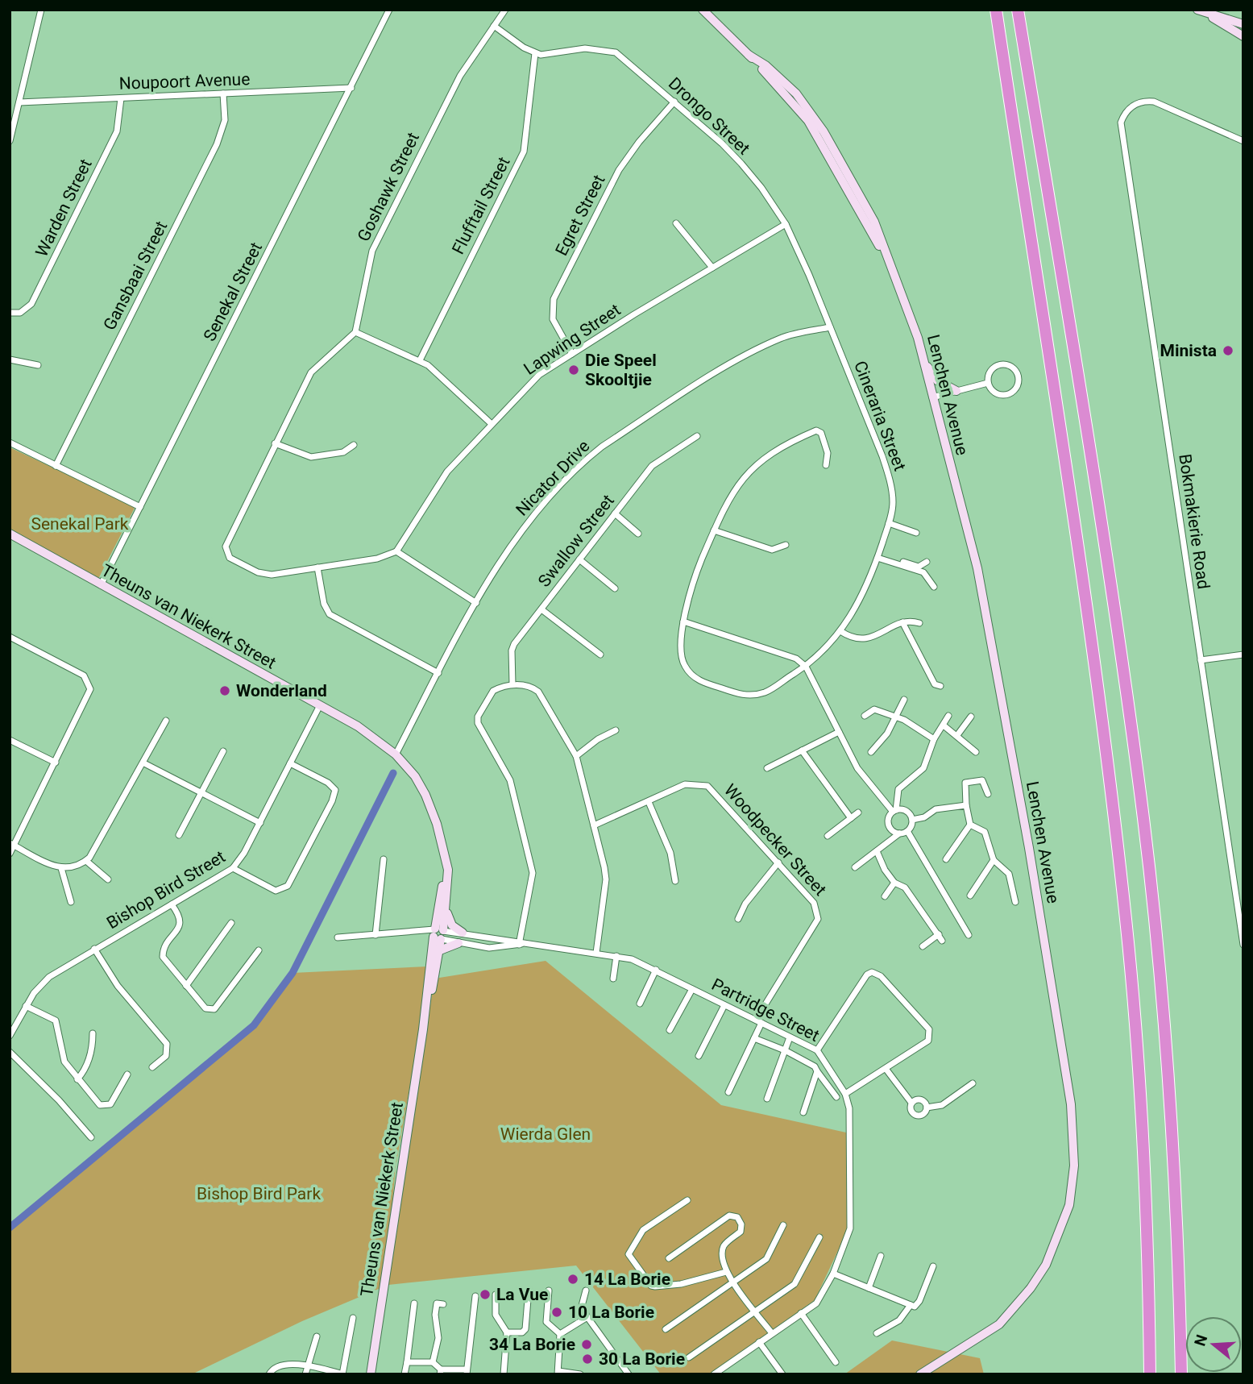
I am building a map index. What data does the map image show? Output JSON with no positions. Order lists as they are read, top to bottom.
{
  "streets": {
    "main road": ["Lenchen Avenue", "Theuns van Niekerk Street"],
    "street": [
      "Noupoort Avenue",
      "Drongo Street",
      "Goshawk Street",
      "Flufftail Street",
      "Warden Street",
      "Egret Street",
      "Gansbaai Street",
      "Senekal Street",
      "Lapwing Street",
      "Cineraria Street",
      "Nicator Drive",
      "Bokmakierie Road",
      "Swallow Street",
      "Woodpecker Street",
      "Bishop Bird Street",
      "Partridge Street"
    ]
  },
  "crossings": [
    ["Noupoort Avenue", "Warden Street"],
    ["Noupoort Avenue", "Gansbaai Street"],
    ["Noupoort Avenue", "Senekal Street"],
    ["Drongo Street", "Flufftail Street"],
    ["Drongo Street", "Egret Street"],
    ["Drongo Street", "Lapwing Street"],
    ["Drongo Street", "Cineraria Street"],
    ["Drongo Street", "Nicator Drive"],
    ["Egret Street", "Lapwing Street"],
    ["Senekal Street", "Theuns van Niekerk Street"],
    ["Cineraria Street", "Nicator Drive"],
    ["Nicator Drive", "Theuns van Niekerk Street"],
    ["Theuns van Niekerk Street", "Bishop Bird Street"],
    ["Theuns van Niekerk Street", "Partridge Street"],
    ["Woodpecker Street", "Partridge Street"]
  ],
  "parks": ["Senekal Park", "Wierda Glen", "Bishop Bird Park"],
  "places": [
    "Minista",
    "Die Speel Skooltjie",
    "Wonderland",
    "14 La Borie",
    "La Vue",
    "10 La Borie",
    "34 La Borie",
    "30 La Borie"
  ],
  "north": "left"
}
